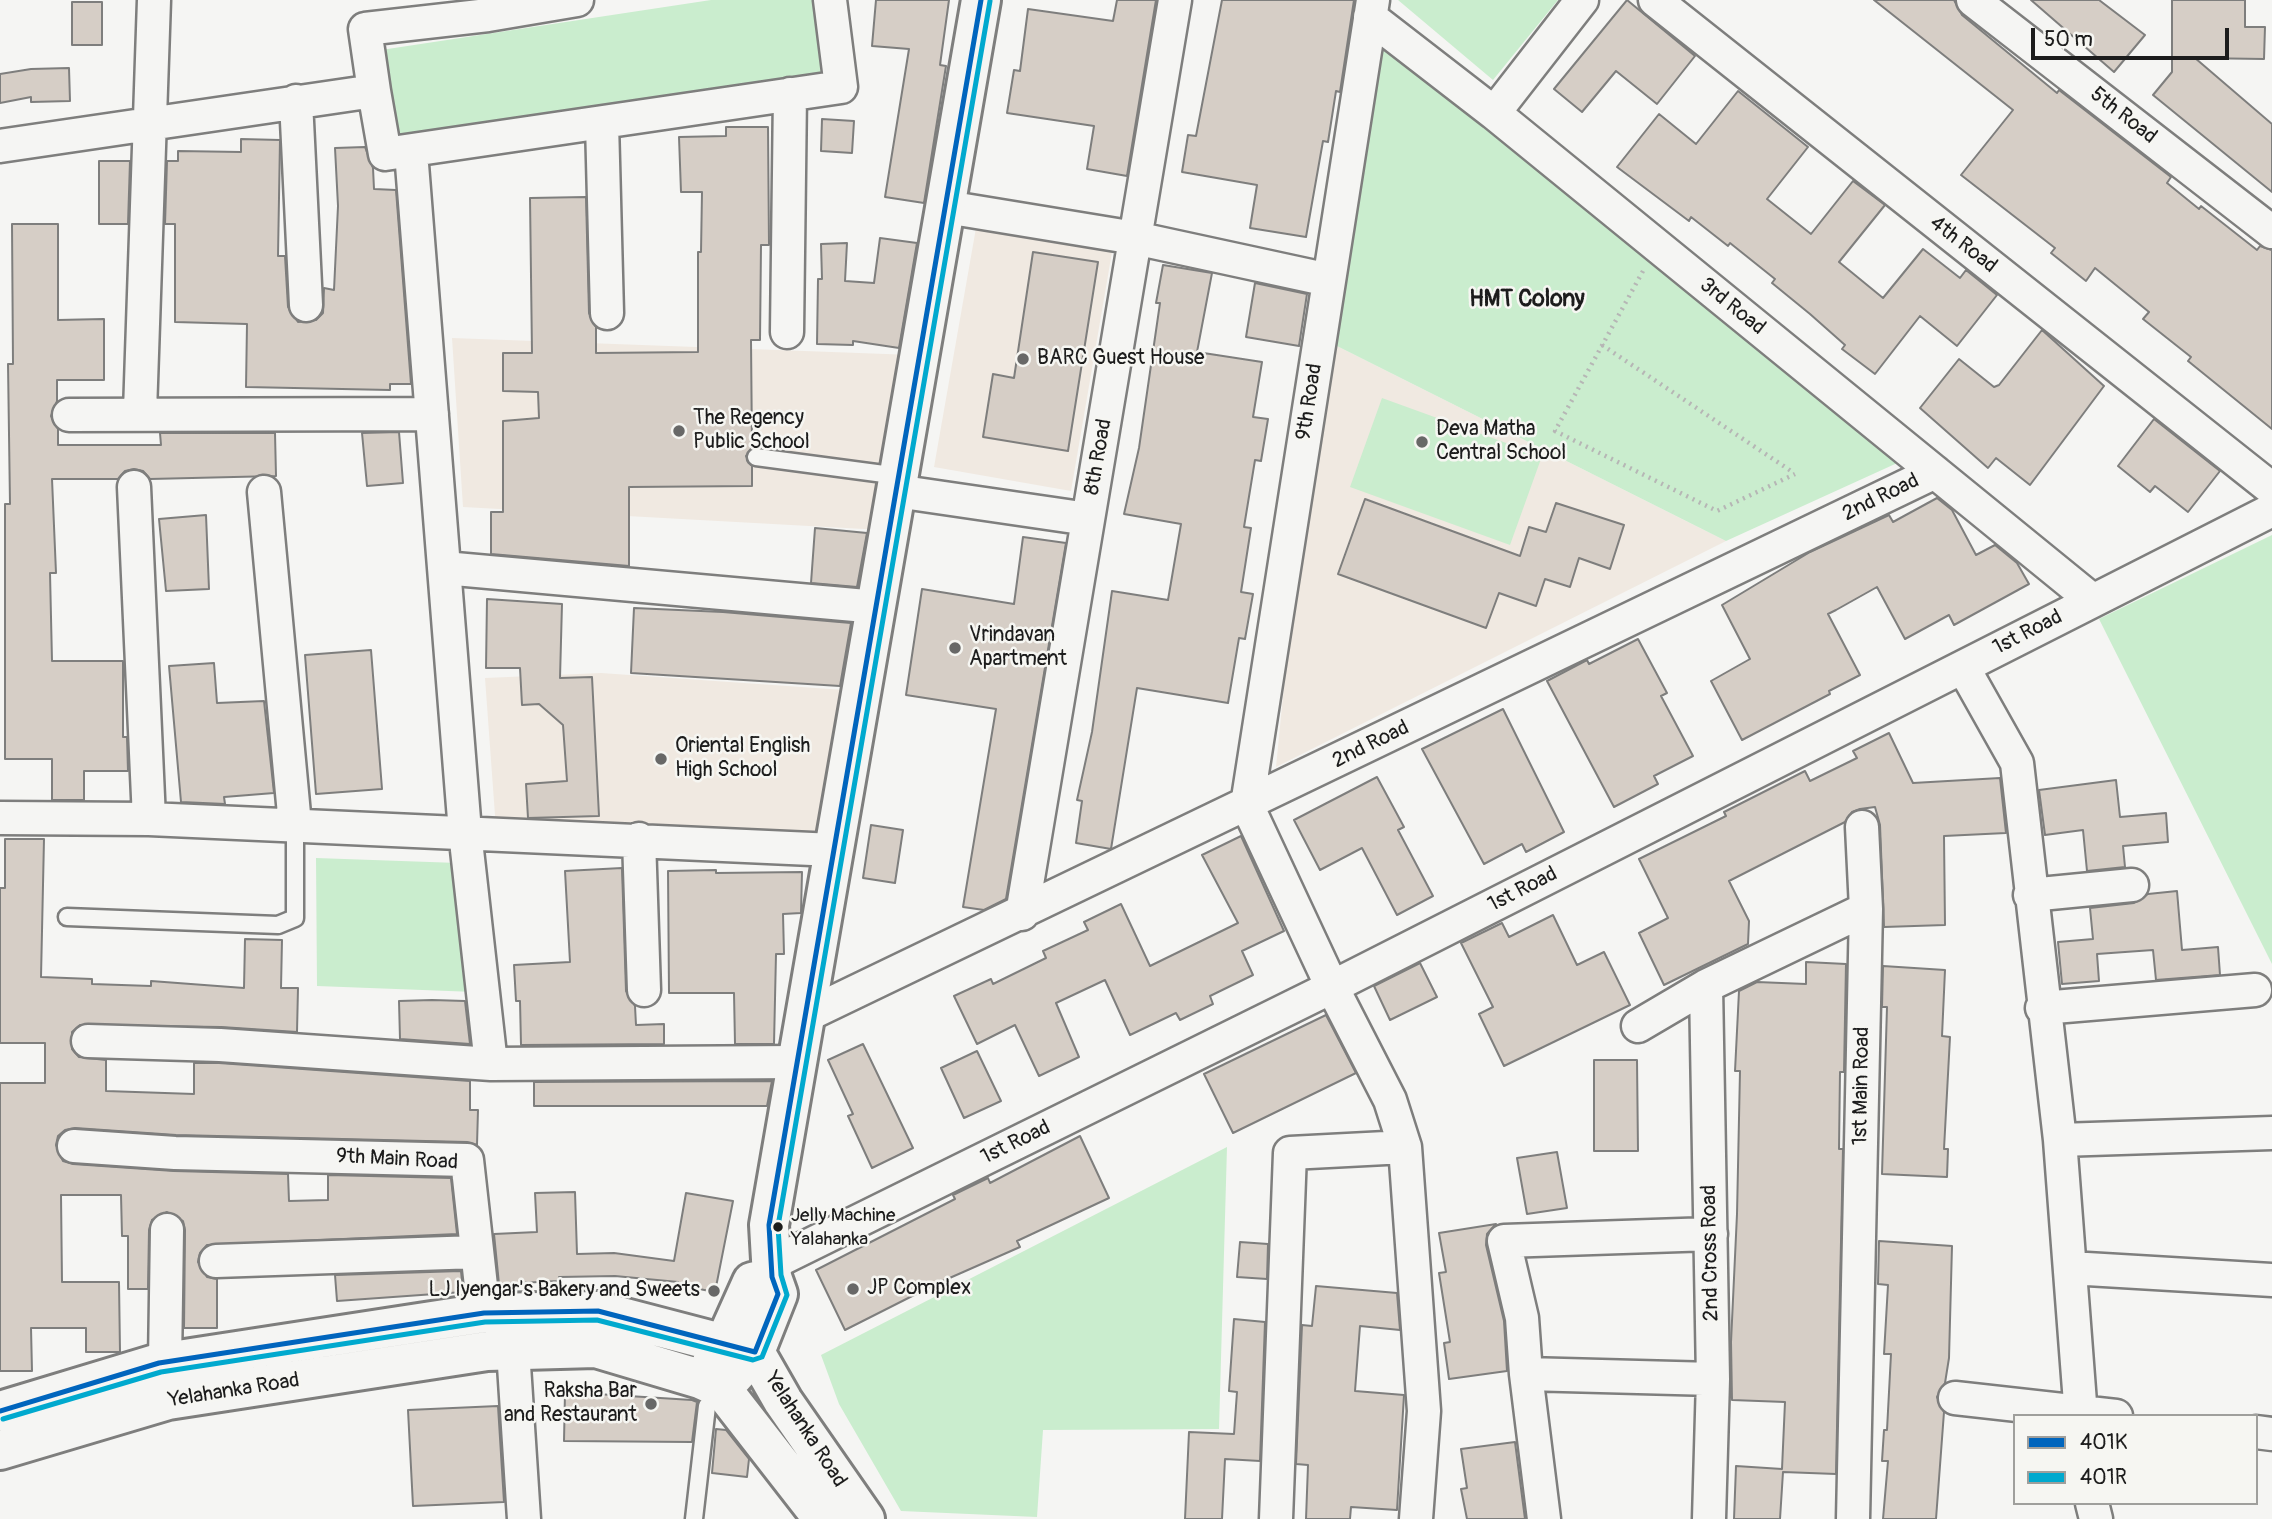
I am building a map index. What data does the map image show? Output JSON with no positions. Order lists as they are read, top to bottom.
{
  "streets": {
    "main road": ["Yelahanka Road"],
    "street": [
      "5th Road",
      "4th Road",
      "3rd Road",
      "9th Road",
      "8th Road",
      "2nd Road",
      "1st Road",
      "1st Main Road",
      "9th Main Road",
      "2nd Cross Road"
    ]
  },
  "crossings": [
    ["3rd Road", "9th Road"],
    ["3rd Road", "2nd Road"],
    ["3rd Road", "1st Road"],
    ["9th Road", "2nd Road"],
    ["8th Road", "2nd Road"],
    ["9th Main Road", "Yelahanka Road"]
  ],
  "districts": ["HMT Colony"],
  "places": [
    "BARC Guest House",
    "The Regency Public School",
    "Deva Matha Central School",
    "Vrindavan Apartment",
    "Oriental English High School",
    "Jelly Machine Yalahanka",
    "JP Complex",
    "LJ Iyengar's Bakery and Sweets",
    "Raksha Bar and Restaurant"
  ],
  "lines": ["transit line 401K", "transit line 401R"],
  "legend": ["401K", "401R"],
  "scale_bar": "50 m"
}
